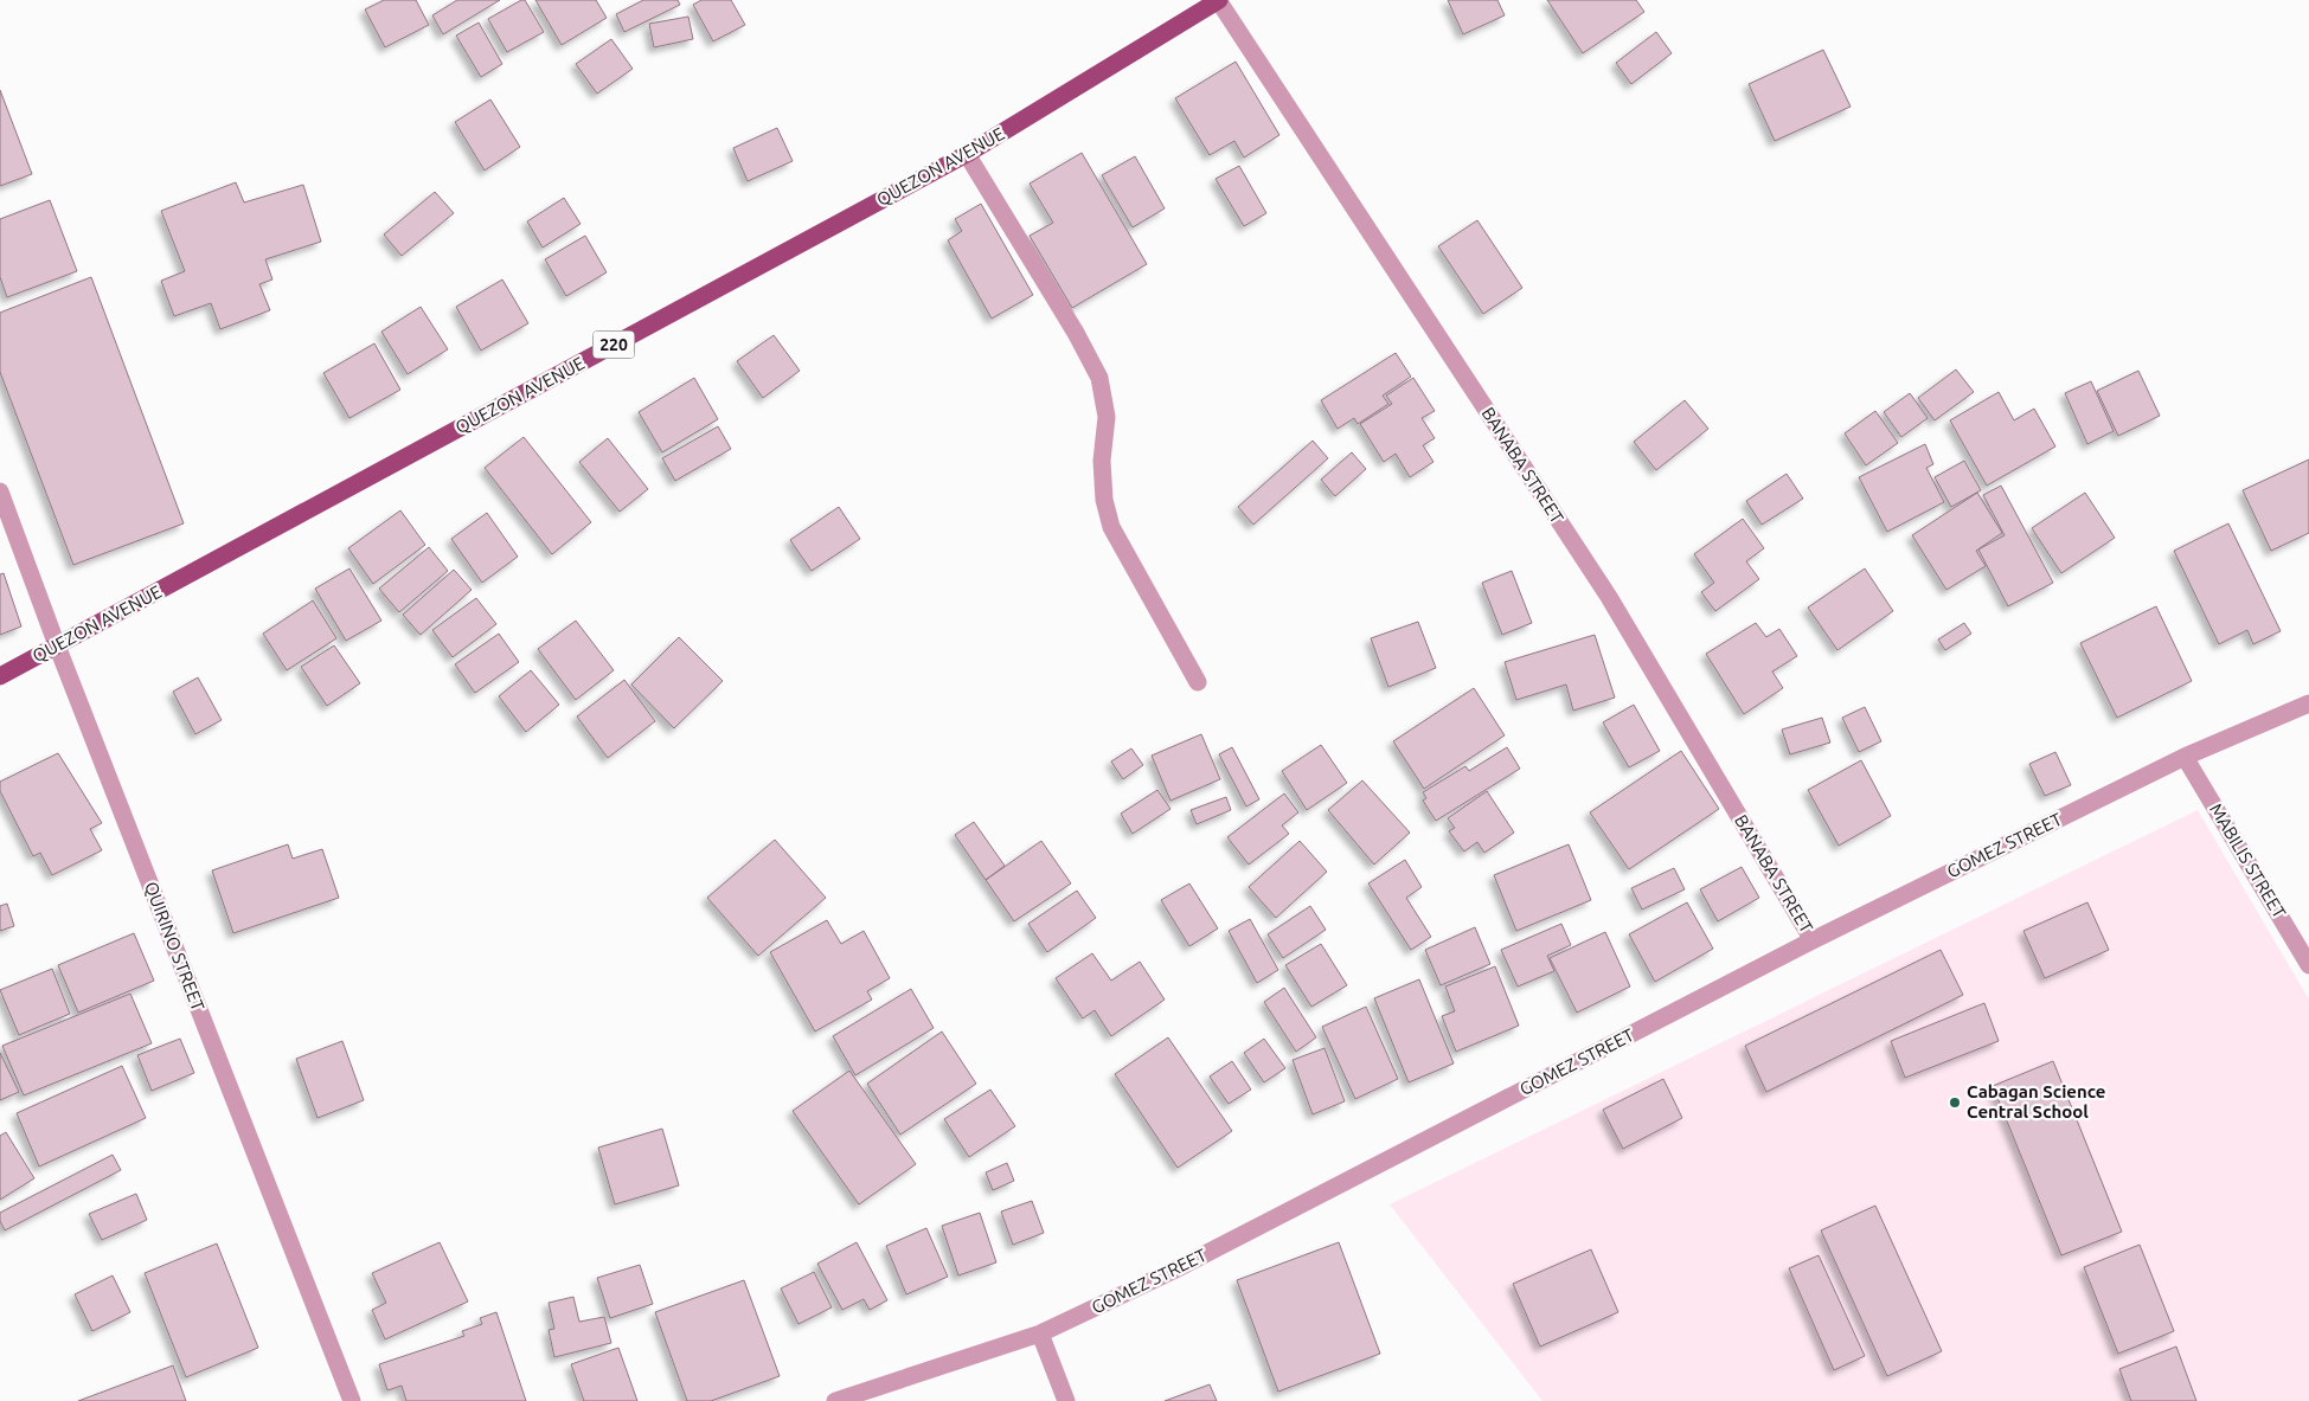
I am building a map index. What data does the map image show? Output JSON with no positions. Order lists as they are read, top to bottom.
{
  "streets": {
    "main road": ["QUEZON AVENUE", "220"],
    "street": [
      "BANABA STREET",
      "GOMEZ STREET",
      "MABILIS STREET",
      "QUIRINO STREET"
    ]
  },
  "crossings": [
    ["QUEZON AVENUE", "BANABA STREET"],
    ["QUEZON AVENUE", "QUIRINO STREET"],
    ["BANABA STREET", "GOMEZ STREET"],
    ["GOMEZ STREET", "MABILIS STREET"]
  ],
  "places": ["Cabagan Science Central School"]
}
